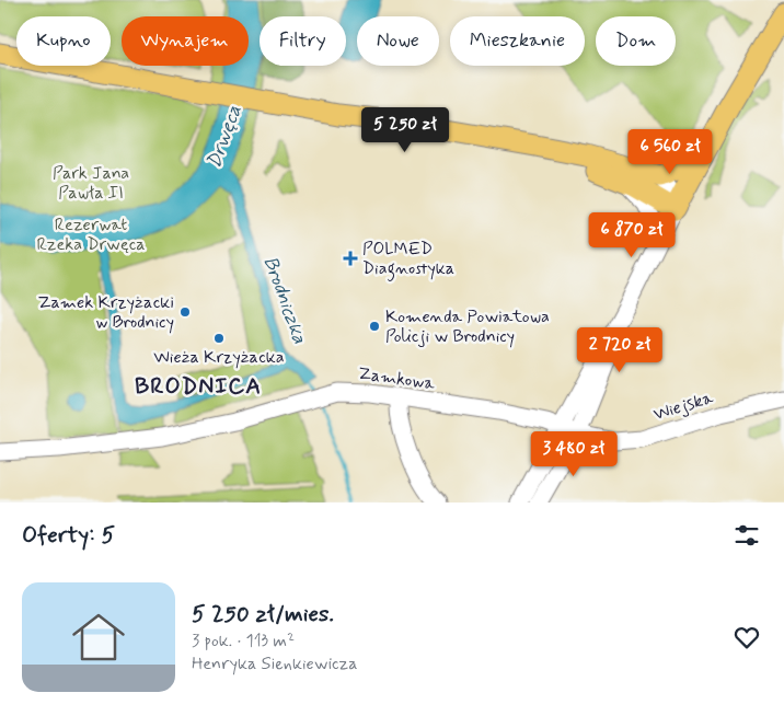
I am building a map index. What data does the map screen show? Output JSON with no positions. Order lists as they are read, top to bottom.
{
  "streets": {
    "street": ["Zamkowa", "Wiejska"]
  },
  "crossings": [
    ["Zamkowa", "Wiejska"]
  ],
  "districts": ["BRODNICA"],
  "water": ["Drwęca", "Brodniczka"],
  "parks": ["Park Jana Pawła II", "Rezerwat Rzeka Drwęca"],
  "places": {
    "health": ["POLMED Diagnostyka"],
    "other": ["Zamek Krzyżacki w Brodnicy", "Komenda Powiatowa Policji w Brodnicy", "Wieża Krzyżacka"]
  },
  "page": {
    "chip": [
      "Kupno",
      "Wynajem",
      "Filtry",
      "Nowe",
      "Mieszkanie",
      "Dom"
    ],
    "price": [
      "5 250 zł",
      "6 560 zł",
      "6 870 zł",
      "2 720 zł",
      "3 480 zł"
    ],
    "heading": "Oferty: 5",
    "list": [
      {
        "name": "5 250 zł/mies.",
        "note": "3 pok. · 113 m² · Henryka Sienkiewicza"
      }
    ]
  }
}
